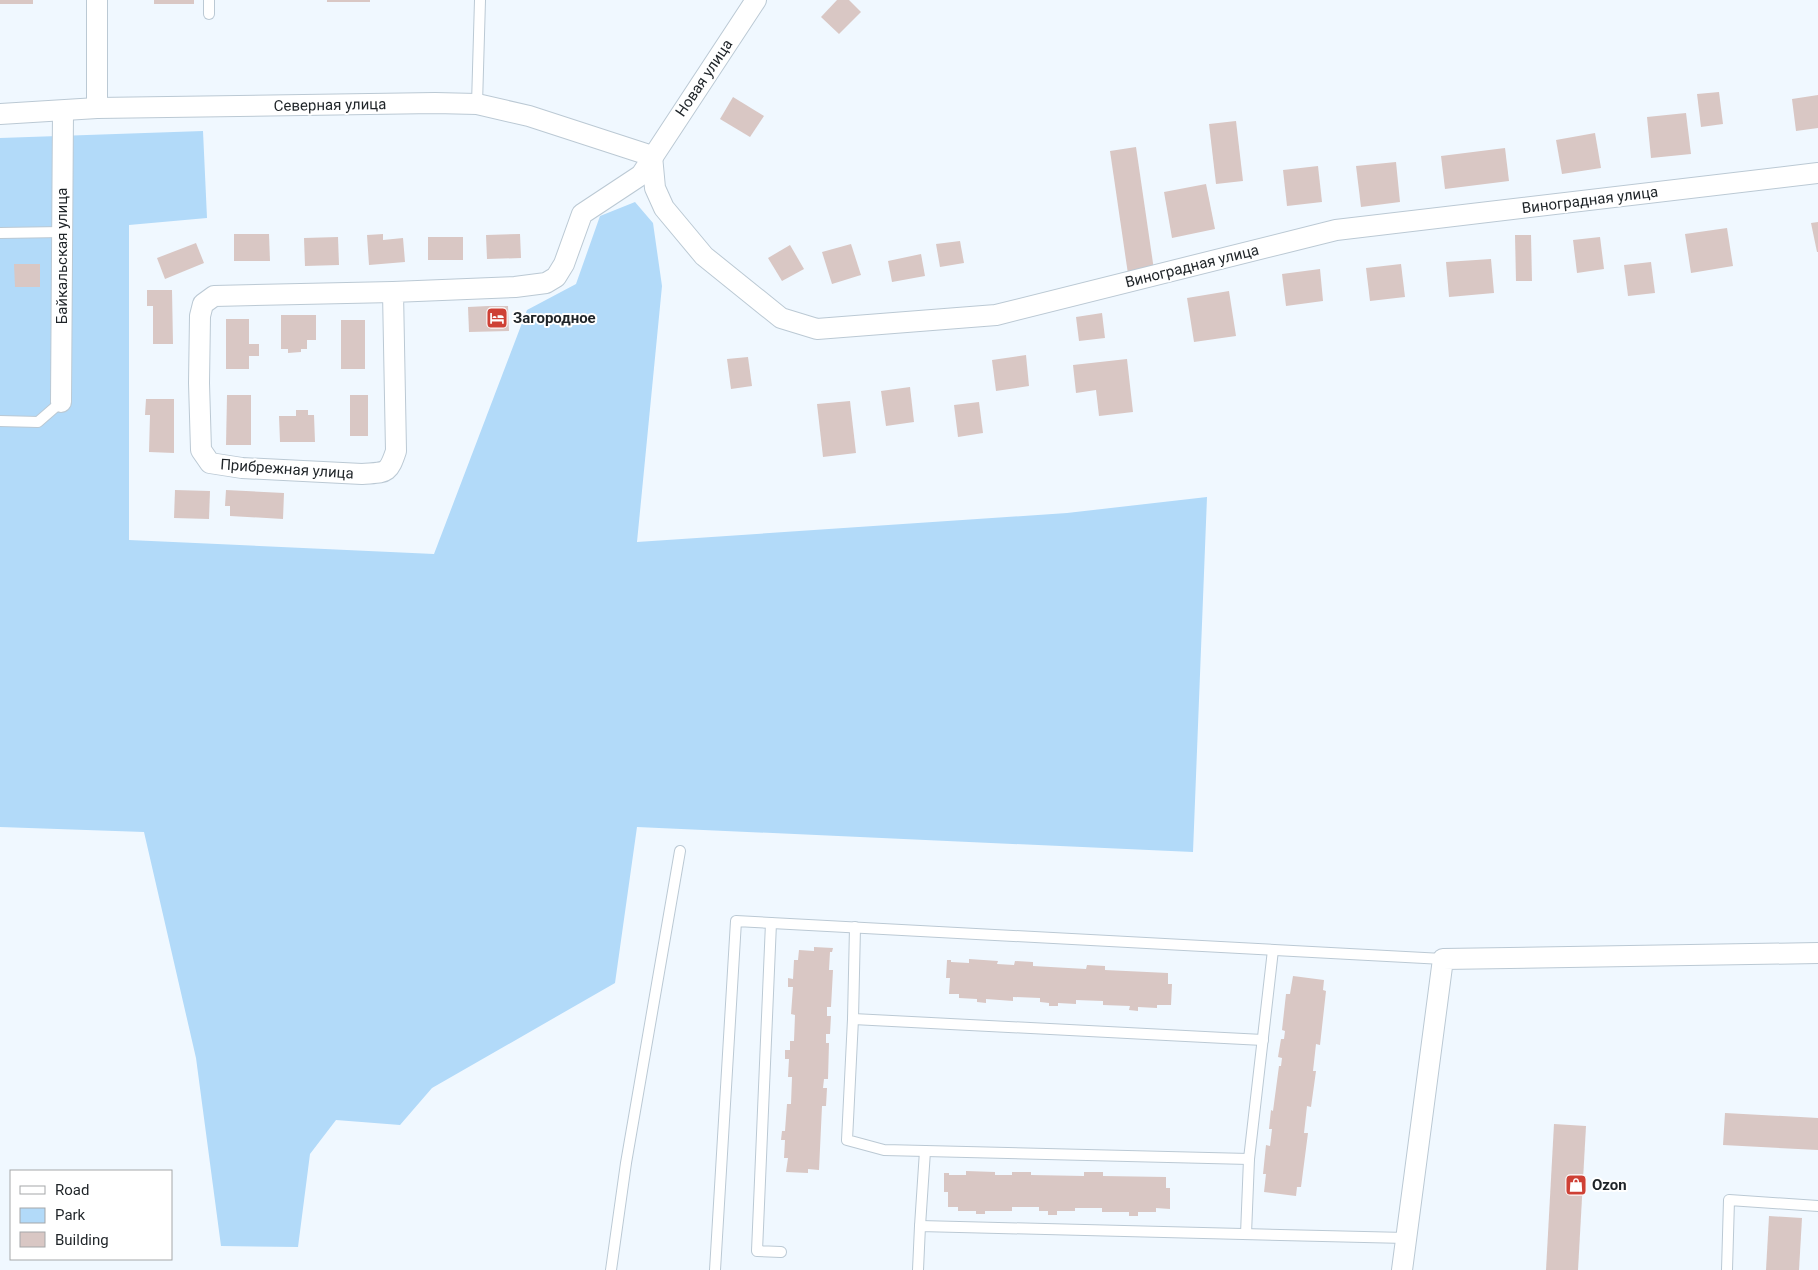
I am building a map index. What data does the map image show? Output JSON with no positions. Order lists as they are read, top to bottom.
{
  "streets": {
    "street": [
      "Новая улица",
      "Северная улица",
      "Виноградная улица",
      "Байкальская улица",
      "Прибрежная улица"
    ]
  },
  "crossings": [
    ["Новая улица", "Северная улица"],
    ["Новая улица", "Виноградная улица"],
    ["Новая улица", "Прибрежная улица"],
    ["Северная улица", "Виноградная улица"],
    ["Северная улица", "Байкальская улица"],
    ["Северная улица", "Прибрежная улица"],
    ["Виноградная улица", "Прибрежная улица"]
  ],
  "places": {
    "hotel": ["Загородное"],
    "shop": ["Ozon"]
  },
  "legend": ["Road", "Park", "Building"]
}
